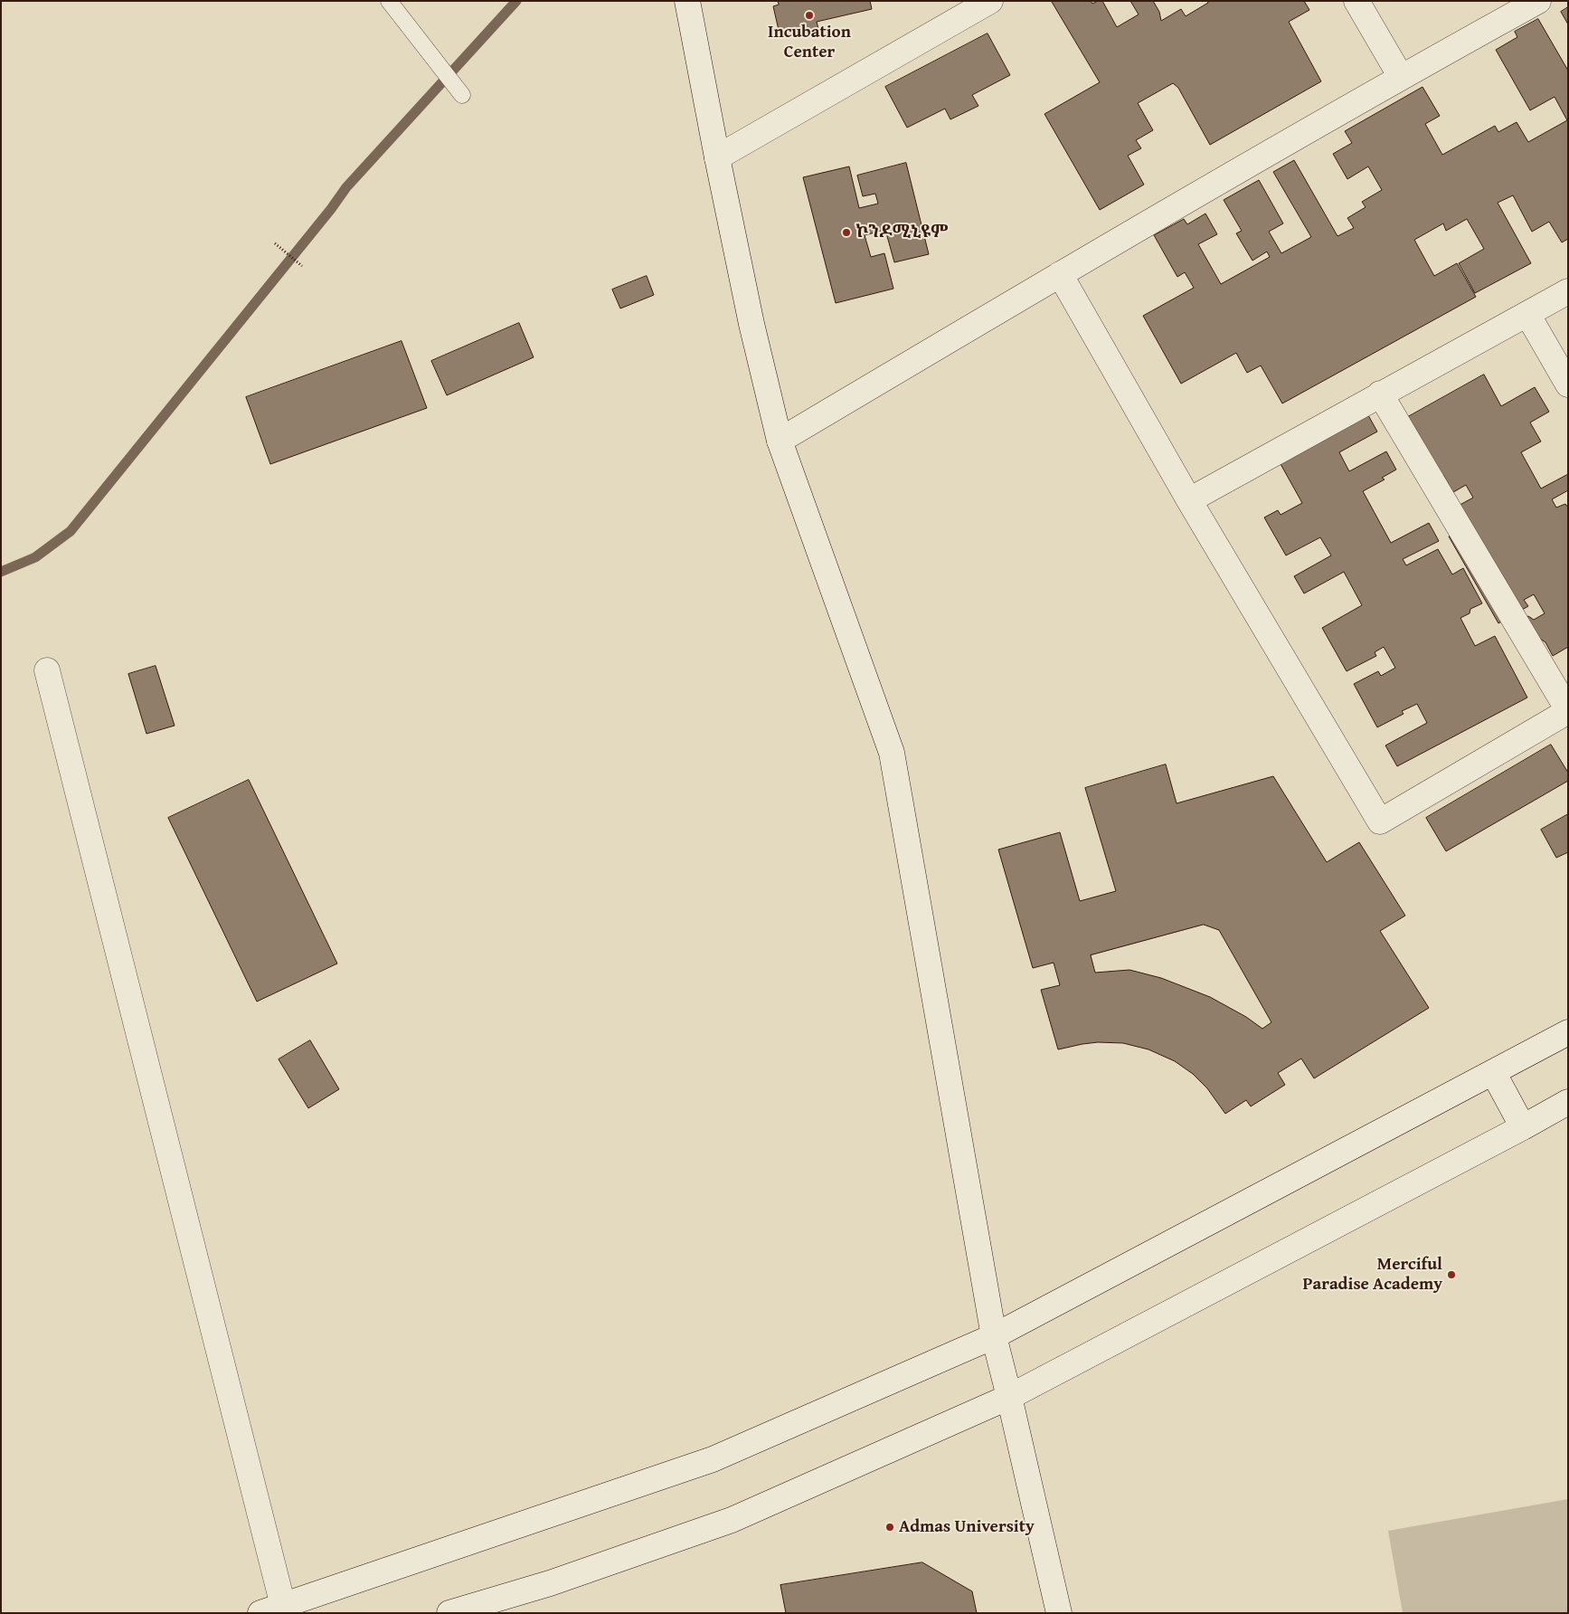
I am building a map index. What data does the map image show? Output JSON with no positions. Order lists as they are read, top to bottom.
{
  "places": [
    "Incubation Center",
    "ኮንዶሚኒዩም",
    "Merciful Paradise Academy",
    "Admas University"
  ]
}
